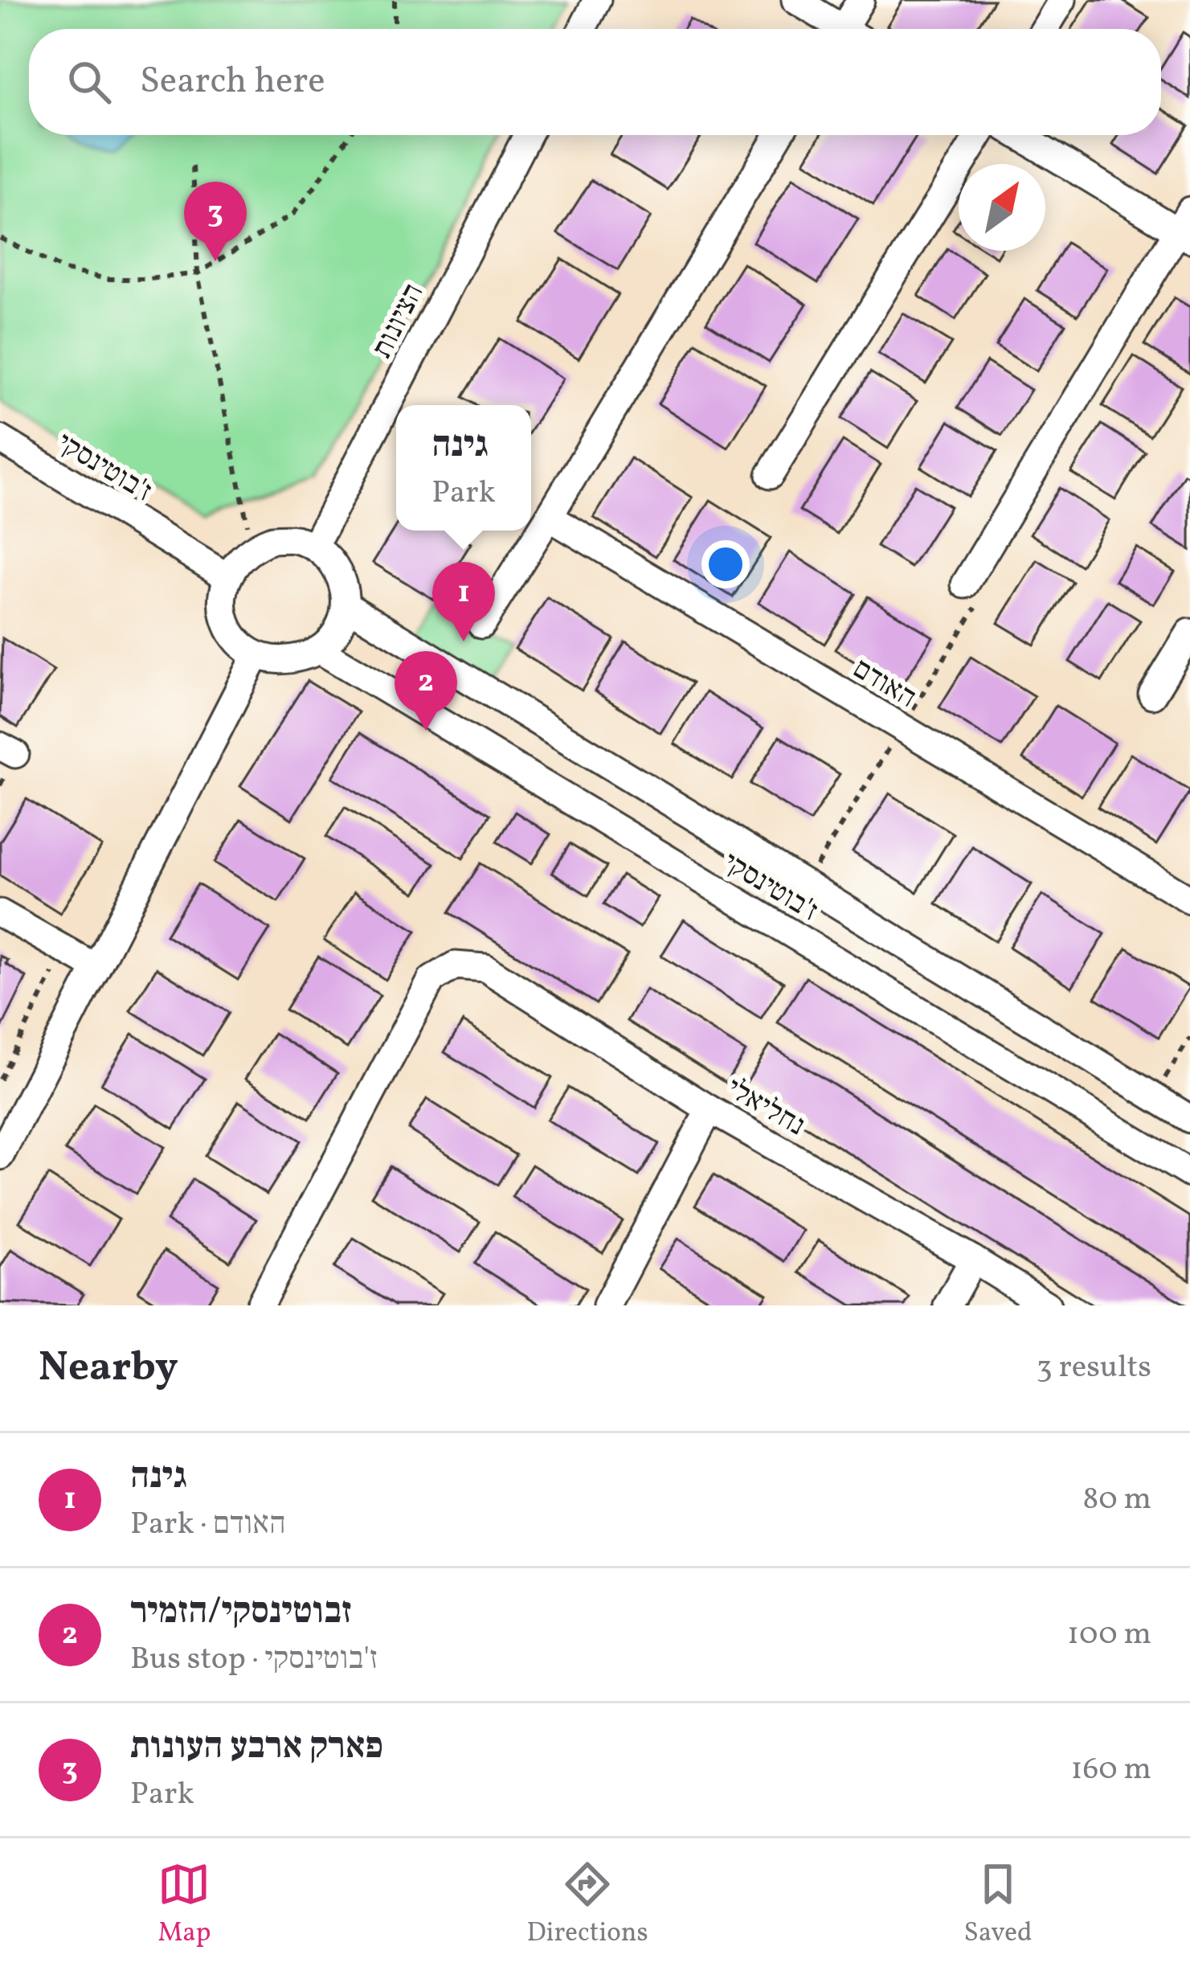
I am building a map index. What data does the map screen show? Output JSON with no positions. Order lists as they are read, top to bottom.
{
  "streets": {
    "street": [
      "הציונות",
      "ז'בוטינסקי",
      "האודם",
      "נחליאלי"
    ]
  },
  "crossings": [
    ["הציונות", "ז'בוטינסקי"]
  ],
  "north": "top right",
  "page": {
    "search": "Search here",
    "pins": ["3", "1", "2"],
    "popup": ["גינה", "Park"],
    "heading": ["Nearby", "3 results"],
    "list": [
      {
        "mark": "1",
        "name": "גינה",
        "note": "Park · האודם",
        "value": "80 m"
      },
      {
        "mark": "2",
        "name": "זבוטינסקי/הזמיר",
        "note": "Bus stop · ז'בוטינסקי",
        "value": "100 m"
      },
      {
        "mark": "3",
        "name": "פארק ארבע העונות",
        "note": "Park",
        "value": "160 m"
      }
    ],
    "nav": ["Map", "Directions", "Saved"]
  }
}
